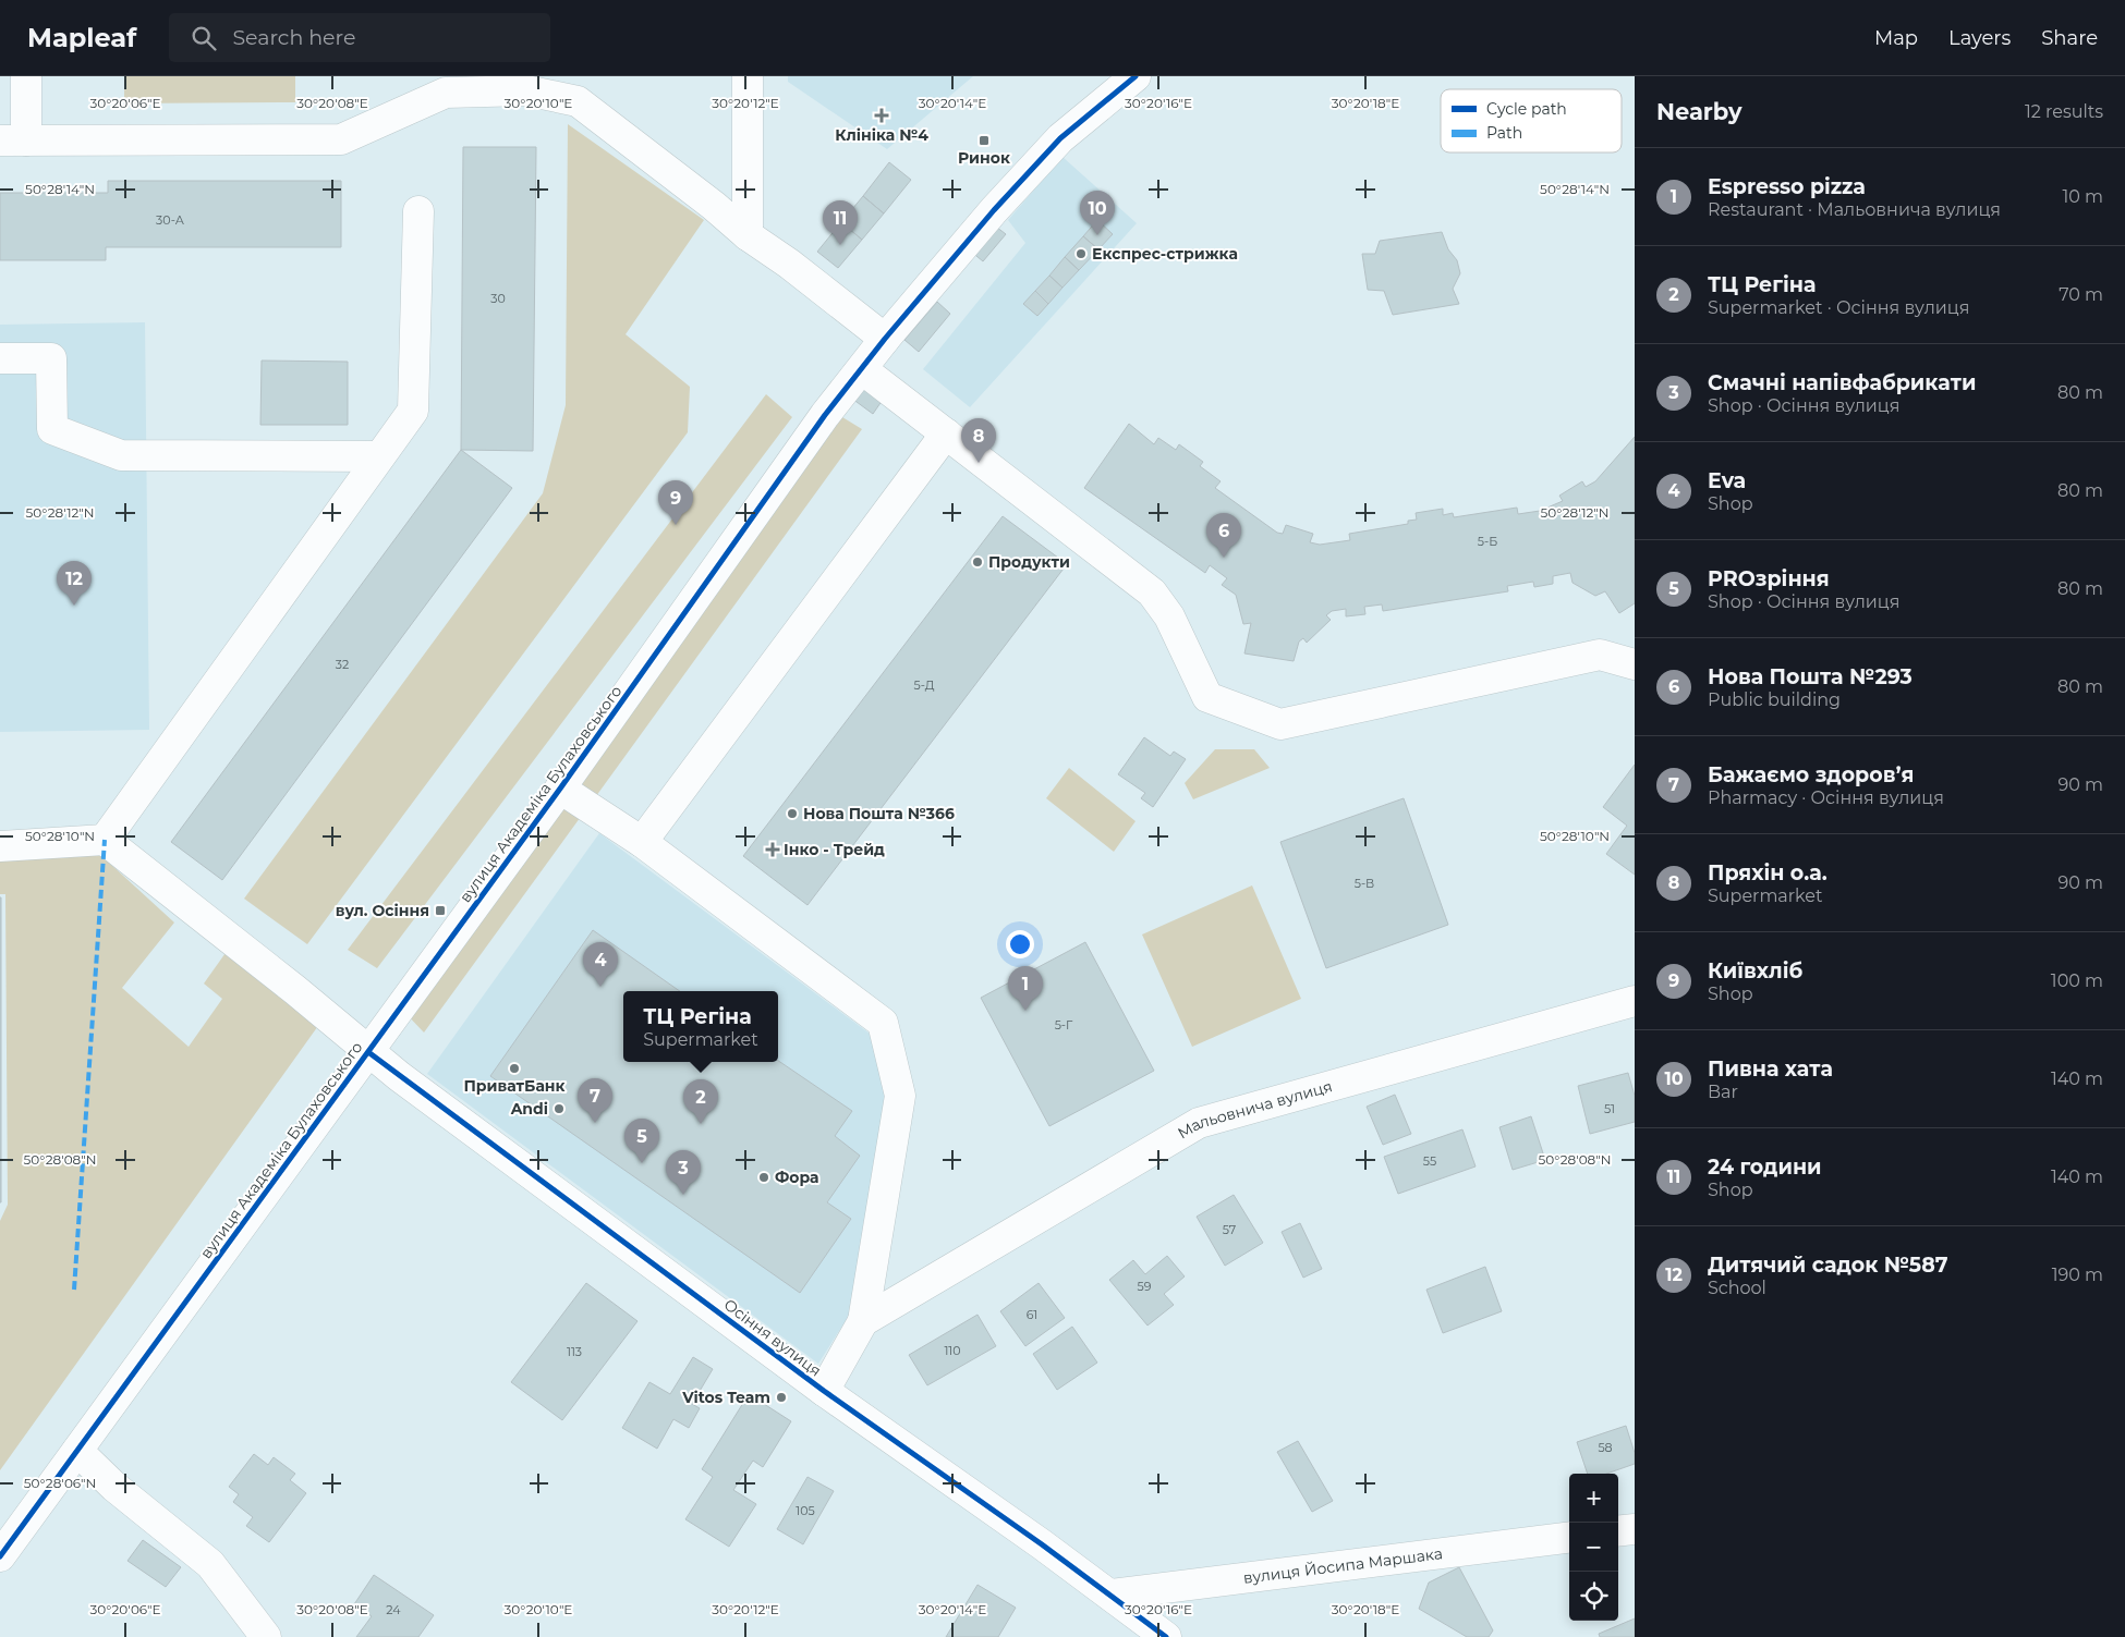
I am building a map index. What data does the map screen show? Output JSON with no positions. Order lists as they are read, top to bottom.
{
  "streets": {
    "street": [
      "вулиця Академіка Булаховського",
      "Мальовнича вулиця",
      "Осіння вулиця",
      "вулиця Йосипа Маршака"
    ]
  },
  "crossings": [
    ["вулиця Академіка Булаховського", "Осіння вулиця"],
    ["Осіння вулиця", "вулиця Йосипа Маршака"]
  ],
  "places": {
    "health": ["Клініка №4", "Інко - Трейд"],
    "transit": ["Ринок", "вул. Осіння"],
    "other": [
      "Експрес-стрижка",
      "Продукти",
      "Нова Пошта №366",
      "ПриватБанк",
      "Andi",
      "Фора",
      "Vitos Team"
    ]
  },
  "house_numbers": [
    "30-А",
    "30",
    "5-Б",
    "32",
    "5-Д",
    "5-В",
    "5-Г",
    "51",
    "55",
    "57",
    "59",
    "61",
    "110",
    "113",
    "58",
    "105",
    "24"
  ],
  "legend": ["Cycle path", "Path"],
  "page": {
    "header": "Mapleaf",
    "search": "Search here",
    "nav": ["Map", "Layers", "Share"],
    "heading": ["Nearby", "12 results"],
    "list": [
      {
        "mark": "1",
        "name": "Espresso pizza",
        "note": "Restaurant · Мальовнича вулиця",
        "value": "10 m"
      },
      {
        "mark": "2",
        "name": "ТЦ Регіна",
        "note": "Supermarket · Осіння вулиця",
        "value": "70 m"
      },
      {
        "mark": "3",
        "name": "Смачні напівфабрикати",
        "note": "Shop · Осіння вулиця",
        "value": "80 m"
      },
      {
        "mark": "4",
        "name": "Eva",
        "note": "Shop",
        "value": "80 m"
      },
      {
        "mark": "5",
        "name": "PROзріння",
        "note": "Shop · Осіння вулиця",
        "value": "80 m"
      },
      {
        "mark": "6",
        "name": "Нова Пошта №293",
        "note": "Public building",
        "value": "80 m"
      },
      {
        "mark": "7",
        "name": "Бажаємо здоровʼя",
        "note": "Pharmacy · Осіння вулиця",
        "value": "90 m"
      },
      {
        "mark": "8",
        "name": "Пряхін о.а.",
        "note": "Supermarket",
        "value": "90 m"
      },
      {
        "mark": "9",
        "name": "Київхліб",
        "note": "Shop",
        "value": "100 m"
      },
      {
        "mark": "10",
        "name": "Пивна хата",
        "note": "Bar",
        "value": "140 m"
      },
      {
        "mark": "11",
        "name": "24 години",
        "note": "Shop",
        "value": "140 m"
      },
      {
        "mark": "12",
        "name": "Дитячий садок №587",
        "note": "School",
        "value": "190 m"
      }
    ],
    "pins": [
      "10",
      "11",
      "8",
      "9",
      "6",
      "12",
      "4",
      "1",
      "7",
      "2",
      "5",
      "3"
    ],
    "popup": ["ТЦ Регіна", "Supermarket"],
    "map_buttons": ["+", "−"]
  },
  "coordinates": [
    "30°20'06\"E",
    "30°20'08\"E",
    "30°20'10\"E",
    "30°20'12\"E",
    "30°20'14\"E",
    "30°20'16\"E",
    "30°20'18\"E",
    "50°28'14\"N",
    "50°28'12\"N",
    "50°28'10\"N",
    "50°28'08\"N",
    "50°28'06\"N"
  ]
}
